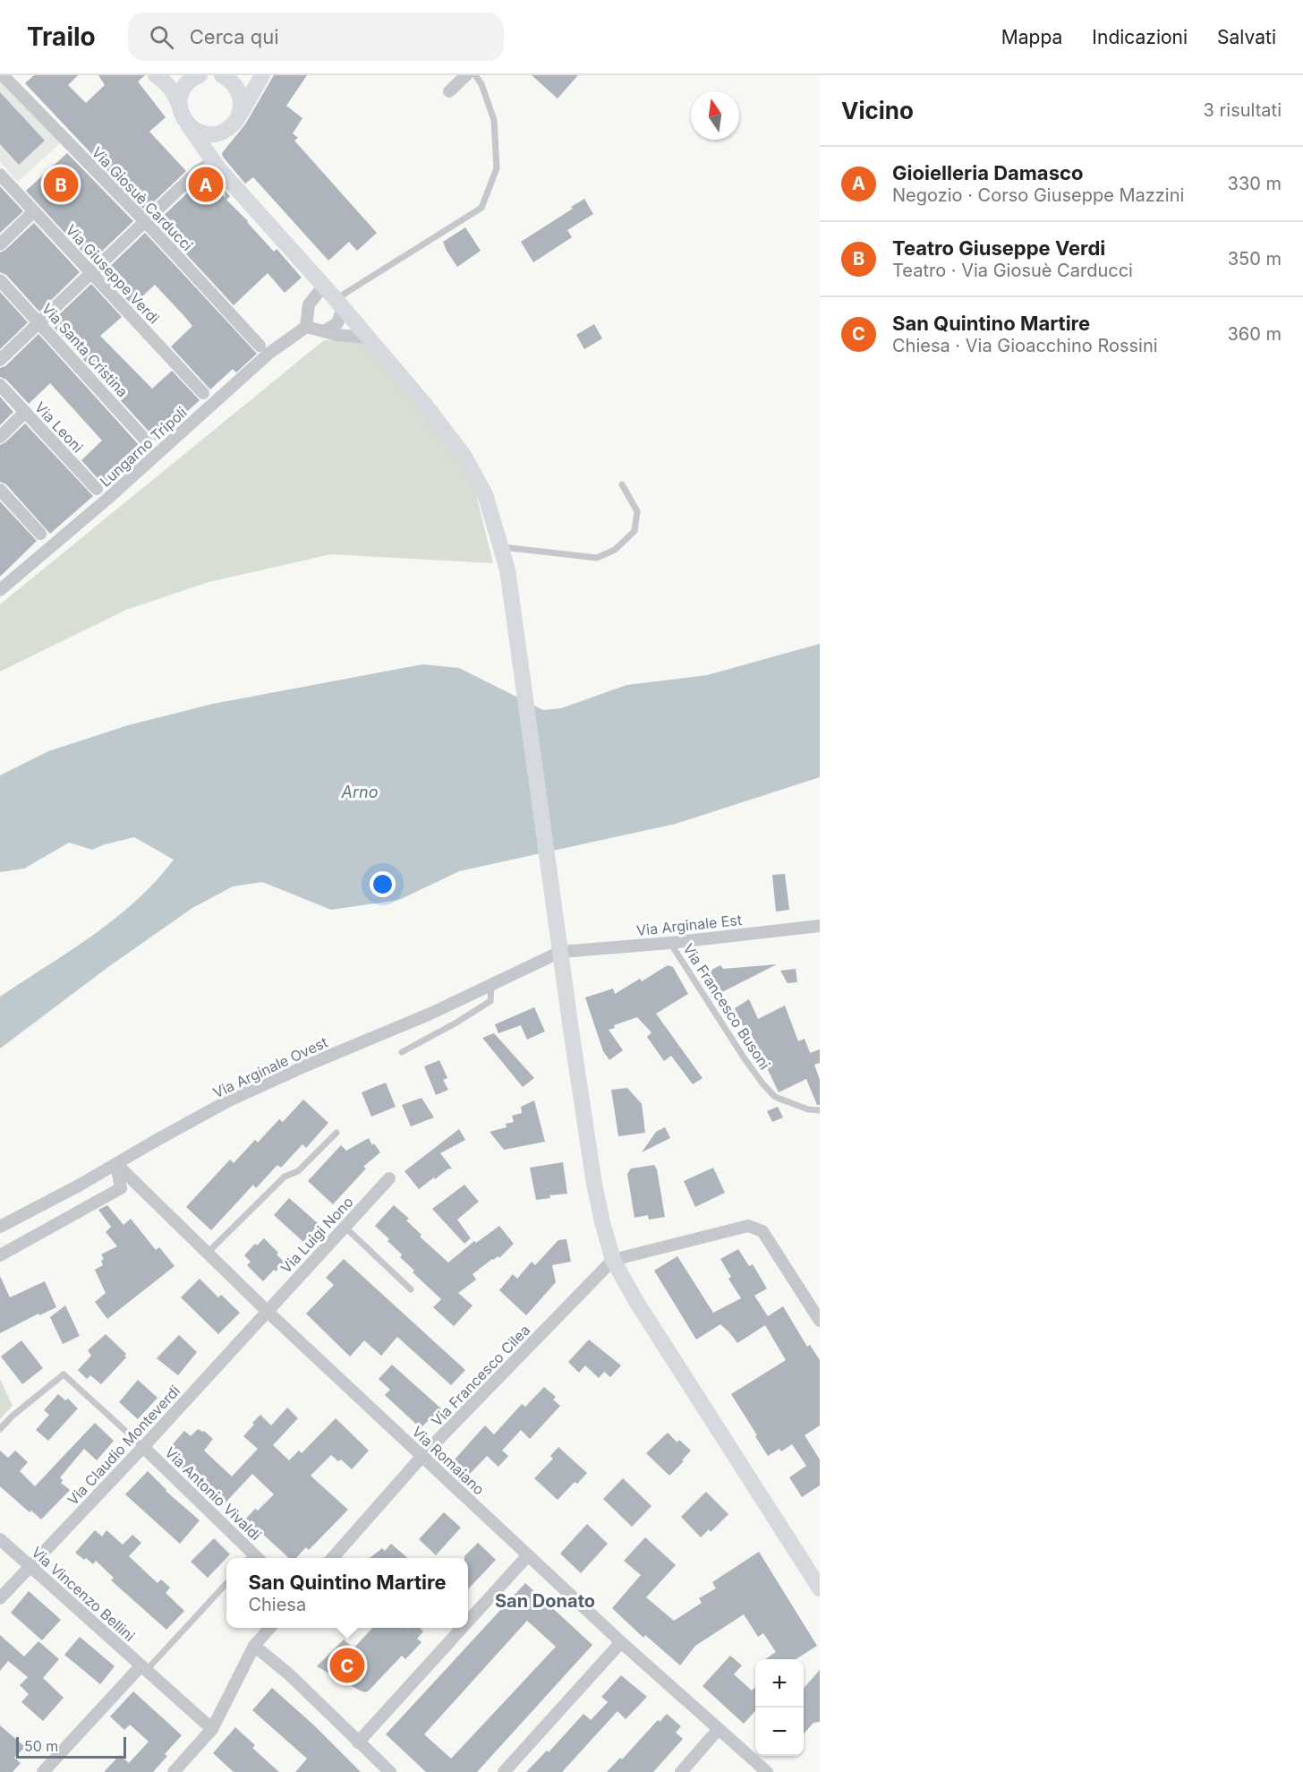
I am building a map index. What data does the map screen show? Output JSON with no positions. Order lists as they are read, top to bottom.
{
  "streets": {
    "street": [
      "Via Giosuè Carducci",
      "Via Giuseppe Verdi",
      "Via Santa Cristina",
      "Via Leoni",
      "Lungarno Tripoli",
      "Via Arginale Est",
      "Via Arginale Ovest",
      "Via Luigi Nono",
      "Via Francesco Cilea",
      "Via Claudio Monteverdi",
      "Via Romaiano",
      "Via Antonio Vivaldi",
      "Via Vincenzo Bellini"
    ],
    "lane": ["Via Francesco Busoni"]
  },
  "crossings": [
    ["Via Arginale Est", "Via Francesco Busoni"],
    ["Via Arginale Est", "Via Arginale Ovest"],
    ["Via Arginale Ovest", "Via Romaiano"],
    ["Via Luigi Nono", "Via Claudio Monteverdi"],
    ["Via Luigi Nono", "Via Romaiano"],
    ["Via Francesco Cilea", "Via Romaiano"],
    ["Via Claudio Monteverdi", "Via Romaiano"],
    ["Via Claudio Monteverdi", "Via Antonio Vivaldi"],
    ["Via Claudio Monteverdi", "Via Vincenzo Bellini"]
  ],
  "districts": ["San Donato"],
  "water": ["Arno"],
  "scale_bar": "50 m",
  "north": "top",
  "page": {
    "header": "Trailo",
    "search": "Cerca qui",
    "nav": ["Mappa", "Indicazioni", "Salvati"],
    "heading": ["Vicino", "3 risultati"],
    "list": [
      {
        "mark": "A",
        "name": "Gioielleria Damasco",
        "note": "Negozio · Corso Giuseppe Mazzini",
        "value": "330 m"
      },
      {
        "mark": "B",
        "name": "Teatro Giuseppe Verdi",
        "note": "Teatro · Via Giosuè Carducci",
        "value": "350 m"
      },
      {
        "mark": "C",
        "name": "San Quintino Martire",
        "note": "Chiesa · Via Gioacchino Rossini",
        "value": "360 m"
      }
    ],
    "pins": ["A", "B", "C"],
    "popup": ["San Quintino Martire", "Chiesa"],
    "map_buttons": ["+", "−"],
    "scale": "50 m"
  }
}
